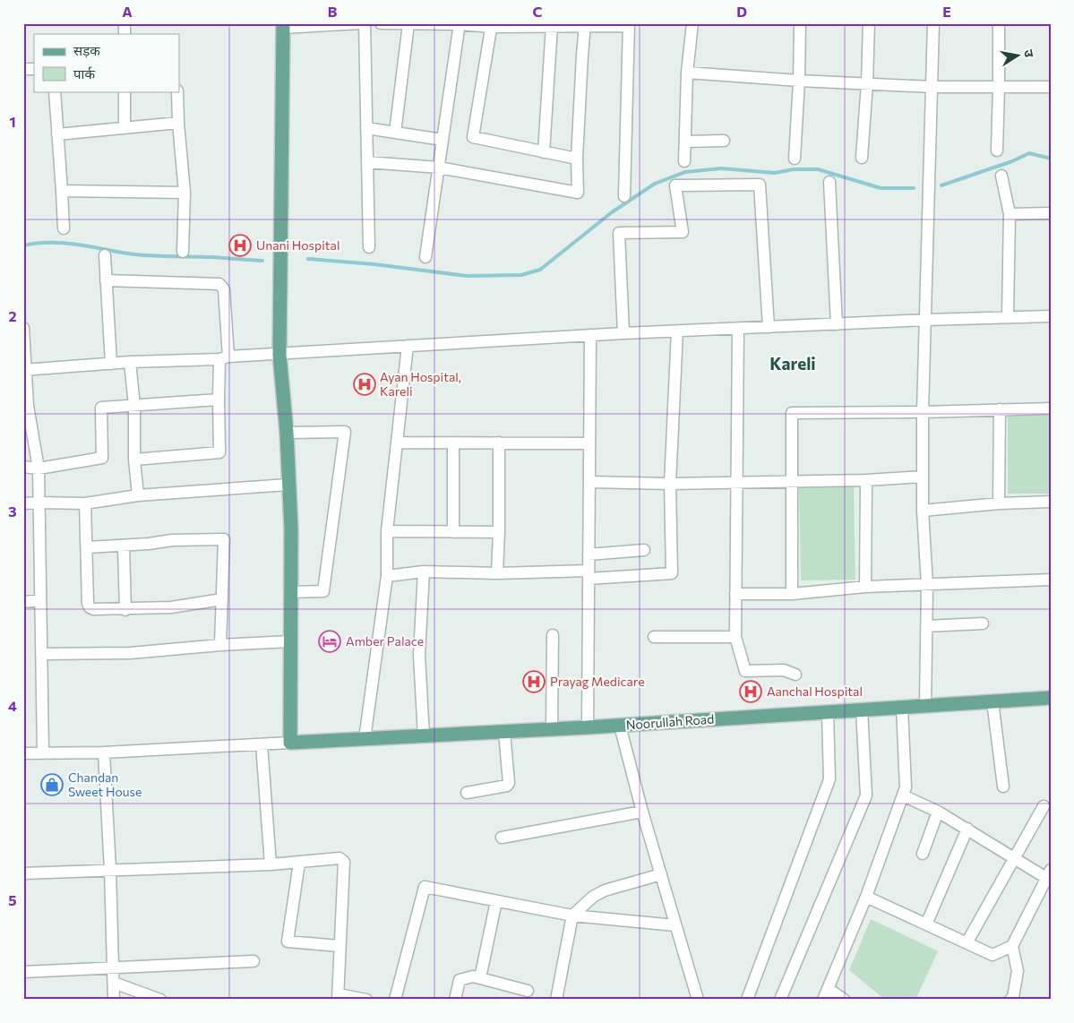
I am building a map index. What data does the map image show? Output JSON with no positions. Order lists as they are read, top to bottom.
{
  "streets": {
    "main road": ["Noorullah Road"]
  },
  "districts": ["Kareli"],
  "places": {
    "hospital": [
      "Unani Hospital",
      "Ayan Hospital, Kareli",
      "Prayag Medicare",
      "Aanchal Hospital"
    ],
    "hotel": ["Amber Palace"],
    "shop": ["Chandan Sweet House"]
  },
  "legend": ["सड़क", "पार्क"],
  "north": "right",
  "grid": {
    "columns": [
      "A",
      "B",
      "C",
      "D",
      "E"
    ],
    "rows": [
      "1",
      "2",
      "3",
      "4",
      "5"
    ]
  }
}
